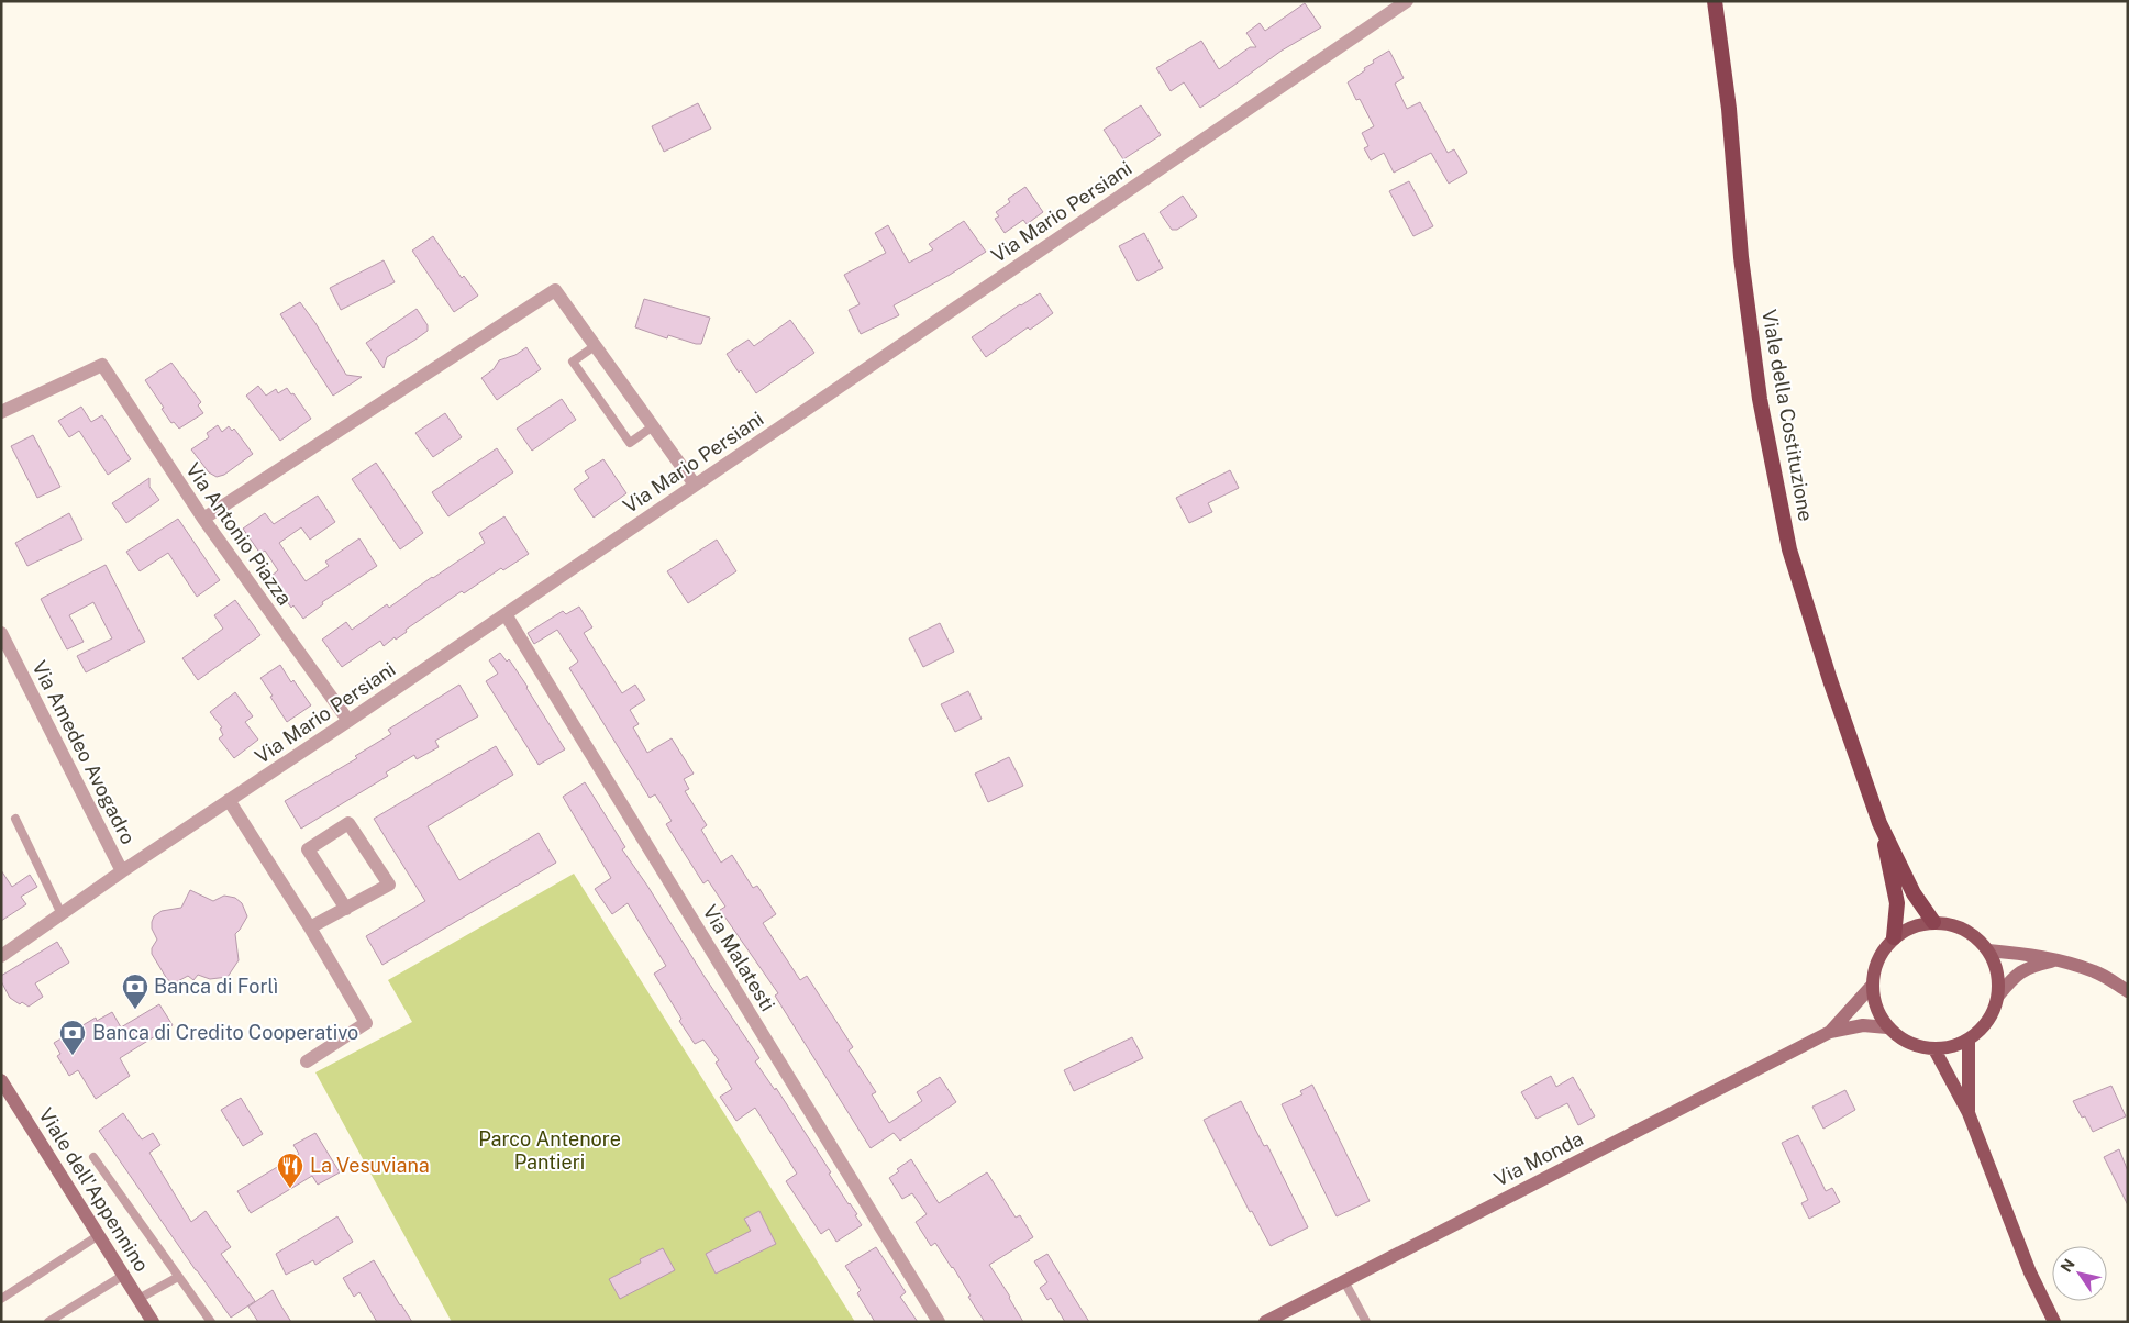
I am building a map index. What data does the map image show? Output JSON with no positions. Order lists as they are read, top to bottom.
{
  "streets": {
    "highway": ["Viale della Costituzione"],
    "main road": ["Via Monda", "Viale dell'Appennino"],
    "street": [
      "Via Mario Persiani",
      "Via Antonio Piazza",
      "Via Amedeo Avogadro",
      "Via Malatesti"
    ]
  },
  "crossings": [
    ["Via Mario Persiani", "Via Antonio Piazza"],
    ["Via Mario Persiani", "Via Amedeo Avogadro"],
    ["Via Mario Persiani", "Via Malatesti"],
    ["Viale della Costituzione", "Via Monda"]
  ],
  "parks": ["Parco Antenore Pantieri"],
  "places": {
    "bank": ["Banca di Forlì", "Banca di Credito Cooperativo"],
    "restaurant": ["La Vesuviana"]
  },
  "north": "top left"
}
